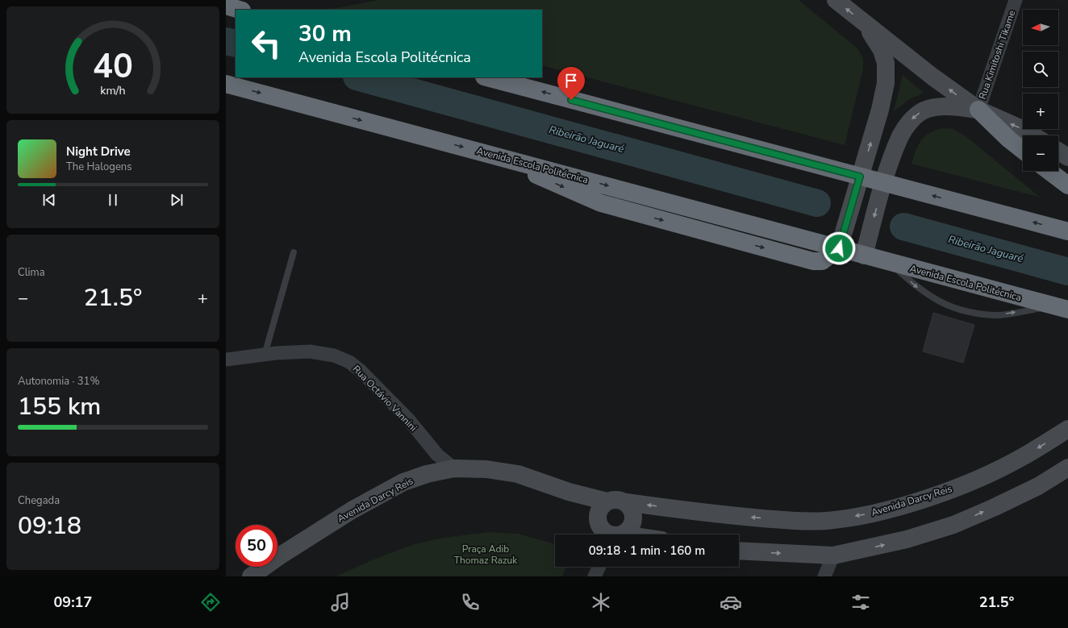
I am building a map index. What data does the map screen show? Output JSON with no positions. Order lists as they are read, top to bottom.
{
  "streets": {
    "highway": ["Avenida Escola Politécnica"],
    "street": ["Rua Kimitoshi Tikame", "Rua Octávio Vannini", "Avenida Darcy Reis"]
  },
  "crossings": [
    ["Rua Octávio Vannini", "Avenida Darcy Reis"]
  ],
  "water": ["Ribeirão Jaguaré"],
  "parks": ["Praça Adib Thomaz Razuk"],
  "north": "left",
  "page": {
    "map_buttons": ["+", "−"],
    "turn": ["30 m", "Avenida Escola Politécnica"],
    "song": ["Night Drive", "The Halogens"],
    "tile": [
      "Clima",
      ["Autonomia · 31%", "155 km"],
      ["Chegada", "09:18"]
    ],
    "heat": ["−", "21.5°", "+"],
    "limit": "50",
    "trip": "09:18 · 1 min · 160 m",
    "tabs": ["09:17", "21.5°"],
    "gauge": ["40", "km/h"]
  }
}
